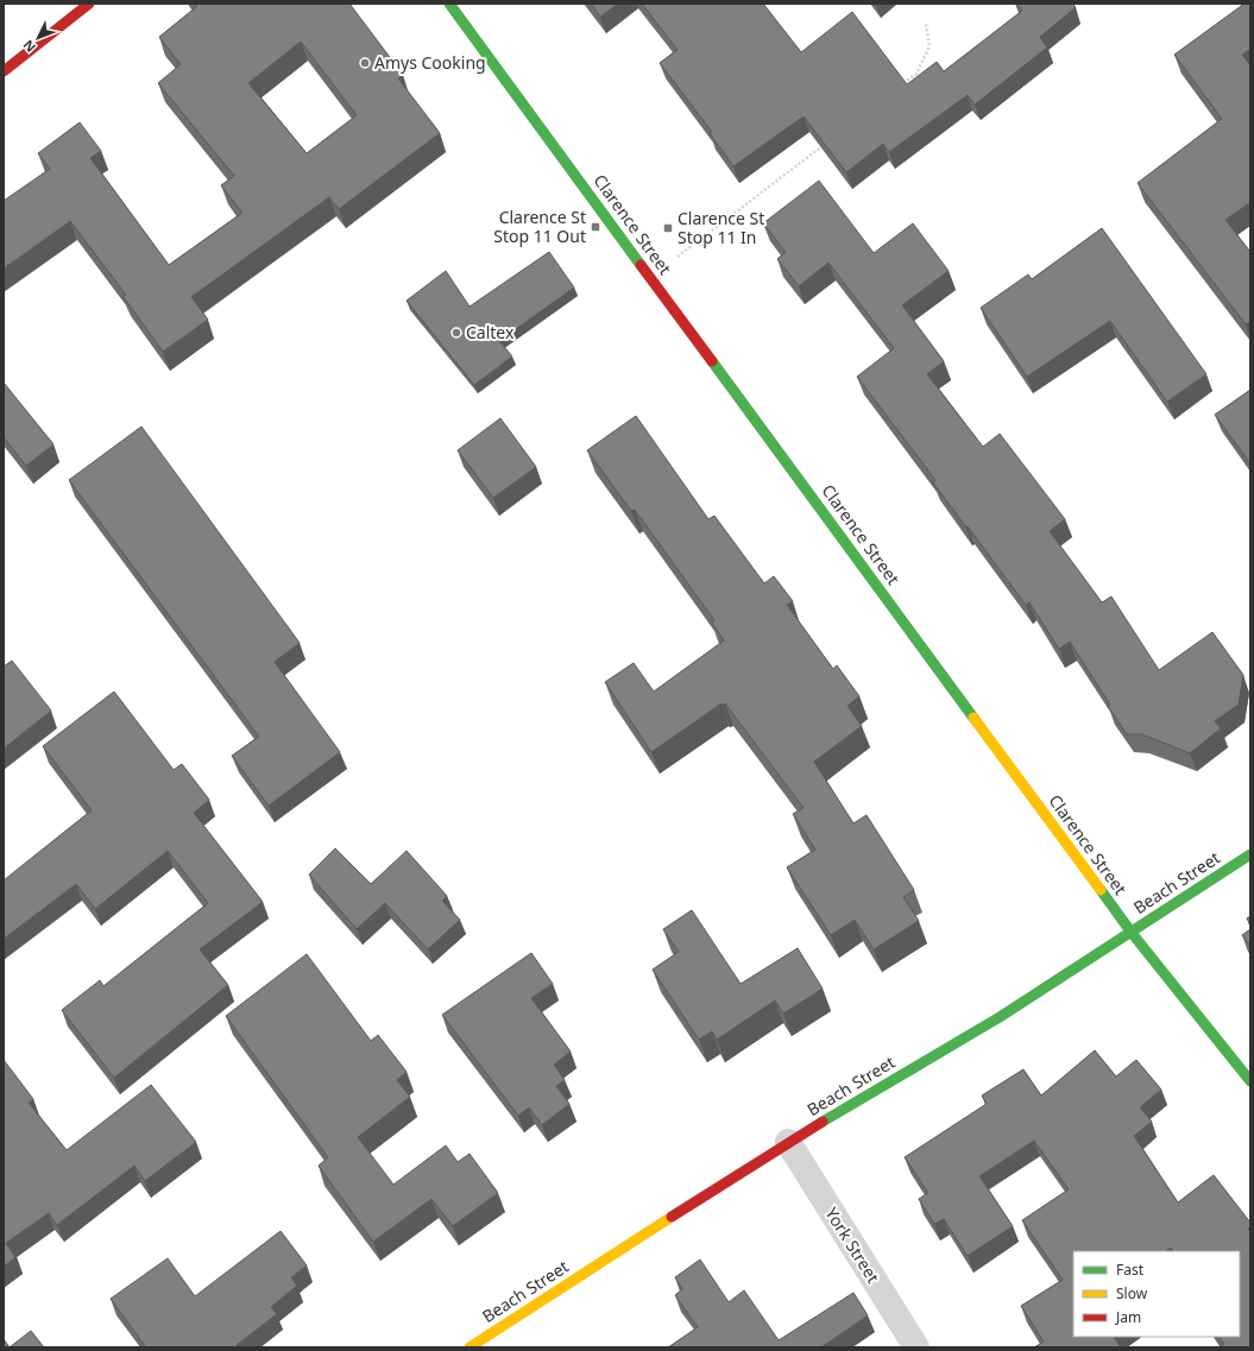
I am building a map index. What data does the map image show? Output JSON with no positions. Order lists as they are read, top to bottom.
{
  "streets": {
    "main road": ["Clarence Street", "Beach Street"],
    "street": ["York Street"]
  },
  "crossings": [
    ["Clarence Street", "Beach Street"],
    ["Beach Street", "York Street"]
  ],
  "places": {
    "other": ["Amys Cooking", "Caltex"],
    "transit": ["Clarence St Stop 11 Out", "Clarence St Stop 11 In"]
  },
  "legend": ["Fast", "Slow", "Jam"],
  "north": "bottom left"
}
